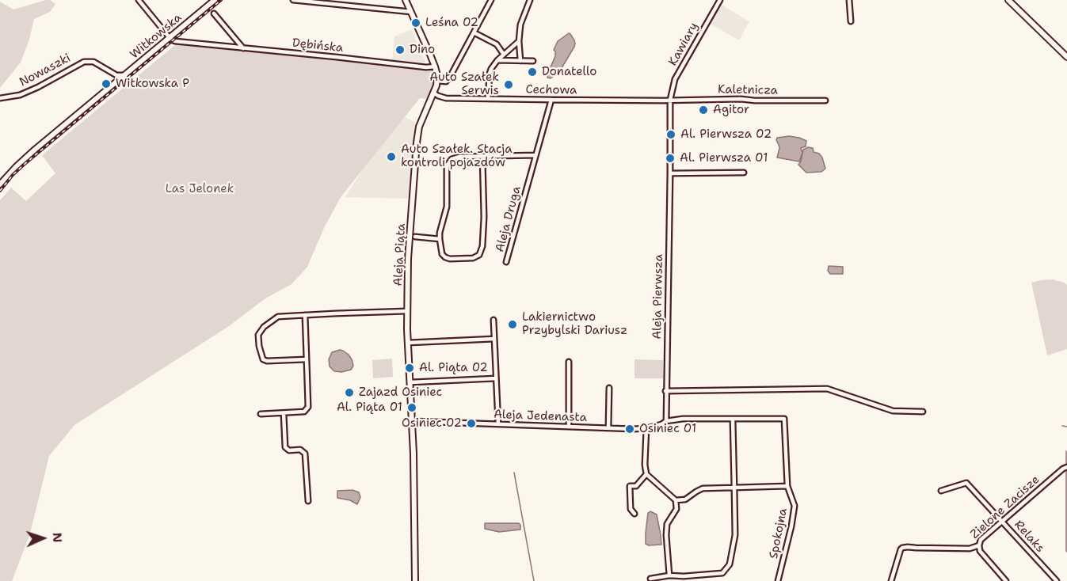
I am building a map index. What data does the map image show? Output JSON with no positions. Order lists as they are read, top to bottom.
{
  "streets": {
    "street": [
      "Witkowska",
      "Kawiary",
      "Dębińska",
      "Nowaszki",
      "Cechowa",
      "Kaletnicza",
      "Aleja Druga",
      "Aleja Piąta",
      "Aleja Pierwsza",
      "Aleja Jedenasta",
      "Zielone Zacisze",
      "Spokojna",
      "Relaks"
    ]
  },
  "crossings": [
    ["Witkowska", "Dębińska"],
    ["Witkowska", "Nowaszki"],
    ["Kawiary", "Cechowa"],
    ["Kawiary", "Kaletnicza"],
    ["Kawiary", "Aleja Pierwsza"],
    ["Cechowa", "Kaletnicza"],
    ["Cechowa", "Aleja Druga"],
    ["Cechowa", "Aleja Piąta"],
    ["Cechowa", "Aleja Pierwsza"],
    ["Kaletnicza", "Aleja Pierwsza"],
    ["Aleja Piąta", "Aleja Jedenasta"],
    ["Aleja Pierwsza", "Aleja Jedenasta"],
    ["Aleja Jedenasta", "Spokojna"],
    ["Zielone Zacisze", "Relaks"]
  ],
  "parks": ["Las Jelonek"],
  "places": [
    "Leśna 02",
    "Dino",
    "Donatello",
    "Witkowska P",
    "Auto Szałek Serwis",
    "Agitor",
    "Al. Pierwsza 02",
    "Auto Szałek. Stacja kontroli pojazdów",
    "Al. Pierwsza 01",
    "Lakiernictwo Przybylski Dariusz",
    "Al. Piąta 02",
    "Zajazd Osiniec",
    "Al. Piąta 01",
    "Osiniec 02",
    "Osiniec 01"
  ],
  "north": "right"
}
